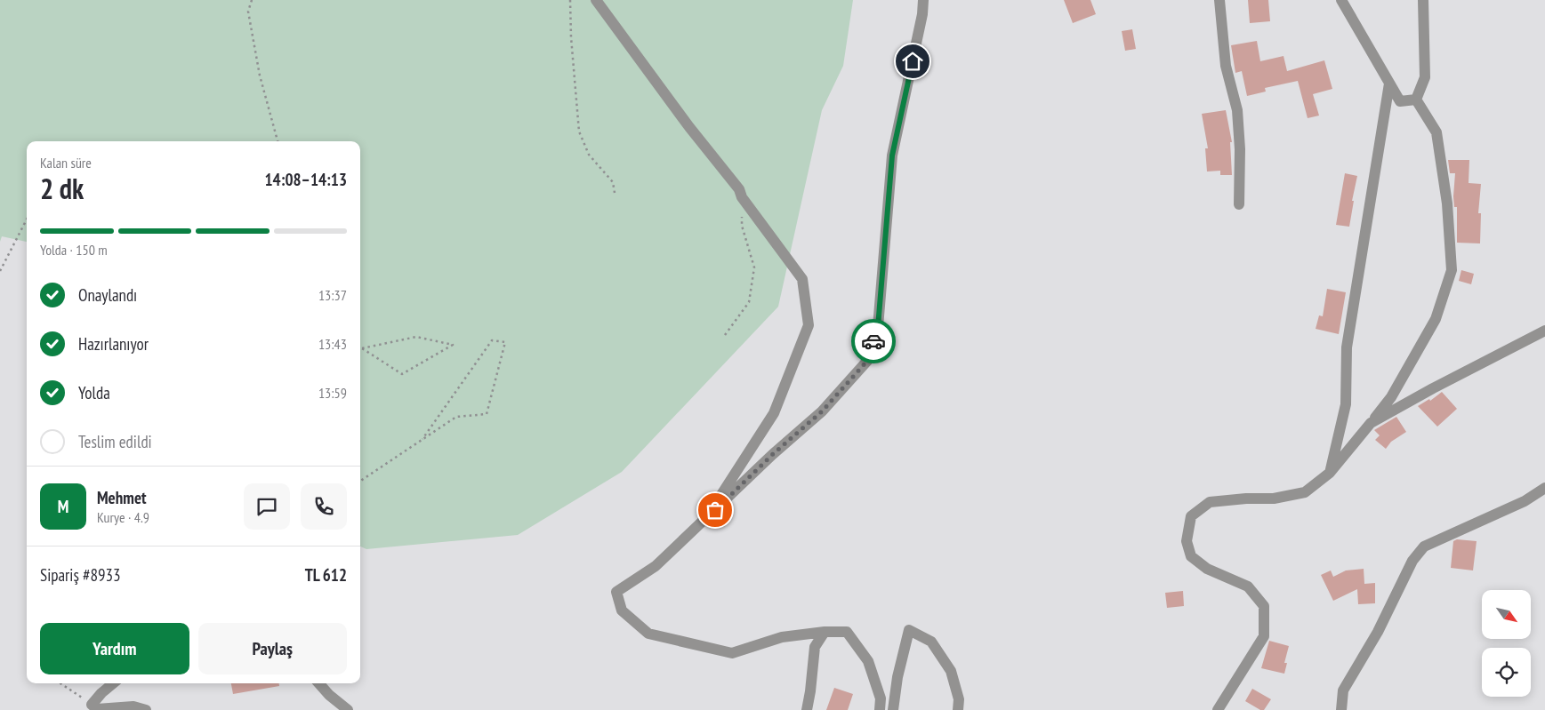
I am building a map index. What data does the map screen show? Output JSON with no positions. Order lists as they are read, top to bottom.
{
  "north": "bottom right",
  "page": {
    "heading": ["2 dk", "Kalan süre", "14:08–14:13"],
    "panel": [
      "Mehmet",
      "Kurye · 4.9",
      "Sipariş #8933",
      "TL 612"
    ],
    "bar": "Yolda · 150 m",
    "list": [
      ["Onaylandı", "13:37"],
      ["Hazırlanıyor", "13:43"],
      ["Yolda", "13:59"],
      "Teslim edildi"
    ],
    "round": "M",
    "buttons": ["Yardım", "Paylaş"]
  }
}
